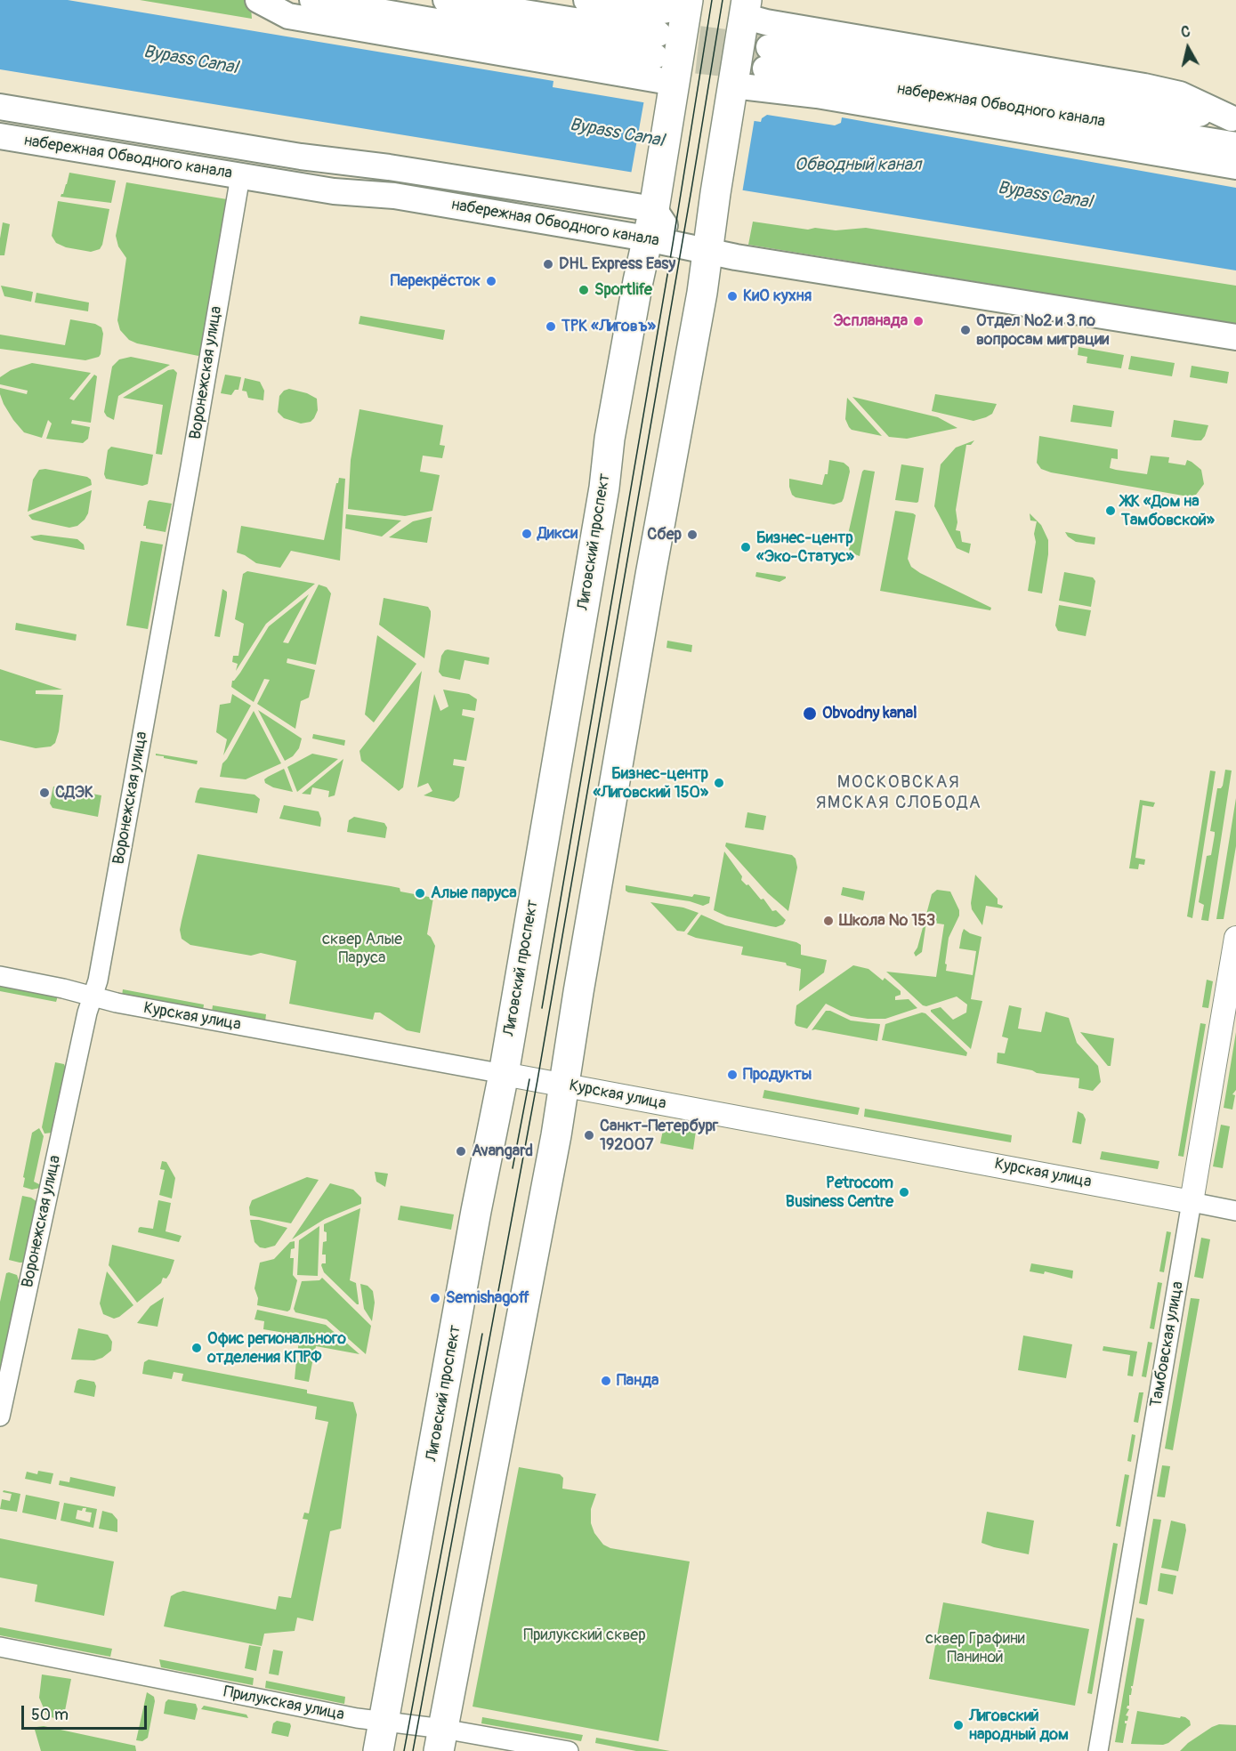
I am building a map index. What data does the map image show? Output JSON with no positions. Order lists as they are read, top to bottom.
{
  "streets": {
    "main road": ["набережная Обводного канала", "Лиговский проспект"],
    "street": [
      "Воронежская улица",
      "Курская улица",
      "Тамбовская улица",
      "Прилукская улица"
    ]
  },
  "crossings": [
    ["набережная Обводного канала", "Воронежская улица"],
    ["набережная Обводного канала", "Лиговский проспект"],
    ["Воронежская улица", "Курская улица"],
    ["Лиговский проспект", "Курская улица"],
    ["Лиговский проспект", "Прилукская улица"],
    ["Курская улица", "Тамбовская улица"]
  ],
  "districts": ["МОСКОВСКАЯ ЯМСКАЯ СЛОБОДА"],
  "water": ["Bypass Canal", "Обводный канал"],
  "parks": ["сквер Алые Паруса", "Прилукский сквер", "сквер Графини Паниной"],
  "places": [
    "DHL Express Easy",
    "Перекрёсток",
    "Sportlife",
    "КиО кухня",
    "Эспланада",
    "ТРК «Лиговъ»",
    "Отдел №2 и 3 по вопросам миграции",
    "ЖК «Дом на Тамбовской»",
    "Дикси",
    "Сбер",
    "Бизнес-центр «Эко-Статус»",
    "Obvodny kanal",
    "Бизнес-центр «Лиговский 150»",
    "СДЭК",
    "Алые паруса",
    "Школа № 153",
    "Продукты",
    "Санкт-Петербург 192007",
    "Avangard",
    "Petrocom Business Centre",
    "Semishagoff",
    "Офис регионального отделения КПРФ",
    "Панда",
    "Лиговский народный дом"
  ],
  "scale_bar": "50 m",
  "north": "top"
}
